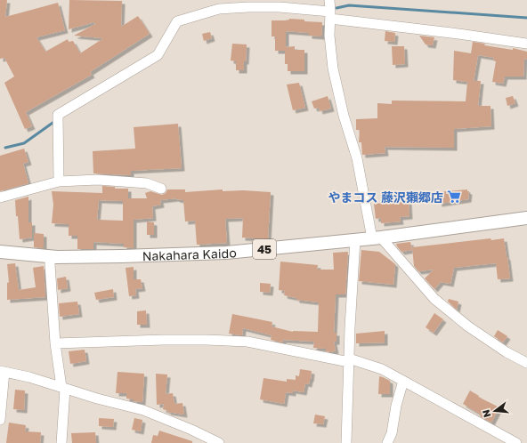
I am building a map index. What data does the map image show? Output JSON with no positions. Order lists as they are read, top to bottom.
{
  "streets": {
    "main road": ["45", "Nakahara Kaido"]
  },
  "places": {
    "supermarket": ["やまコス 藤沢獺郷店"]
  },
  "north": "left"
}
